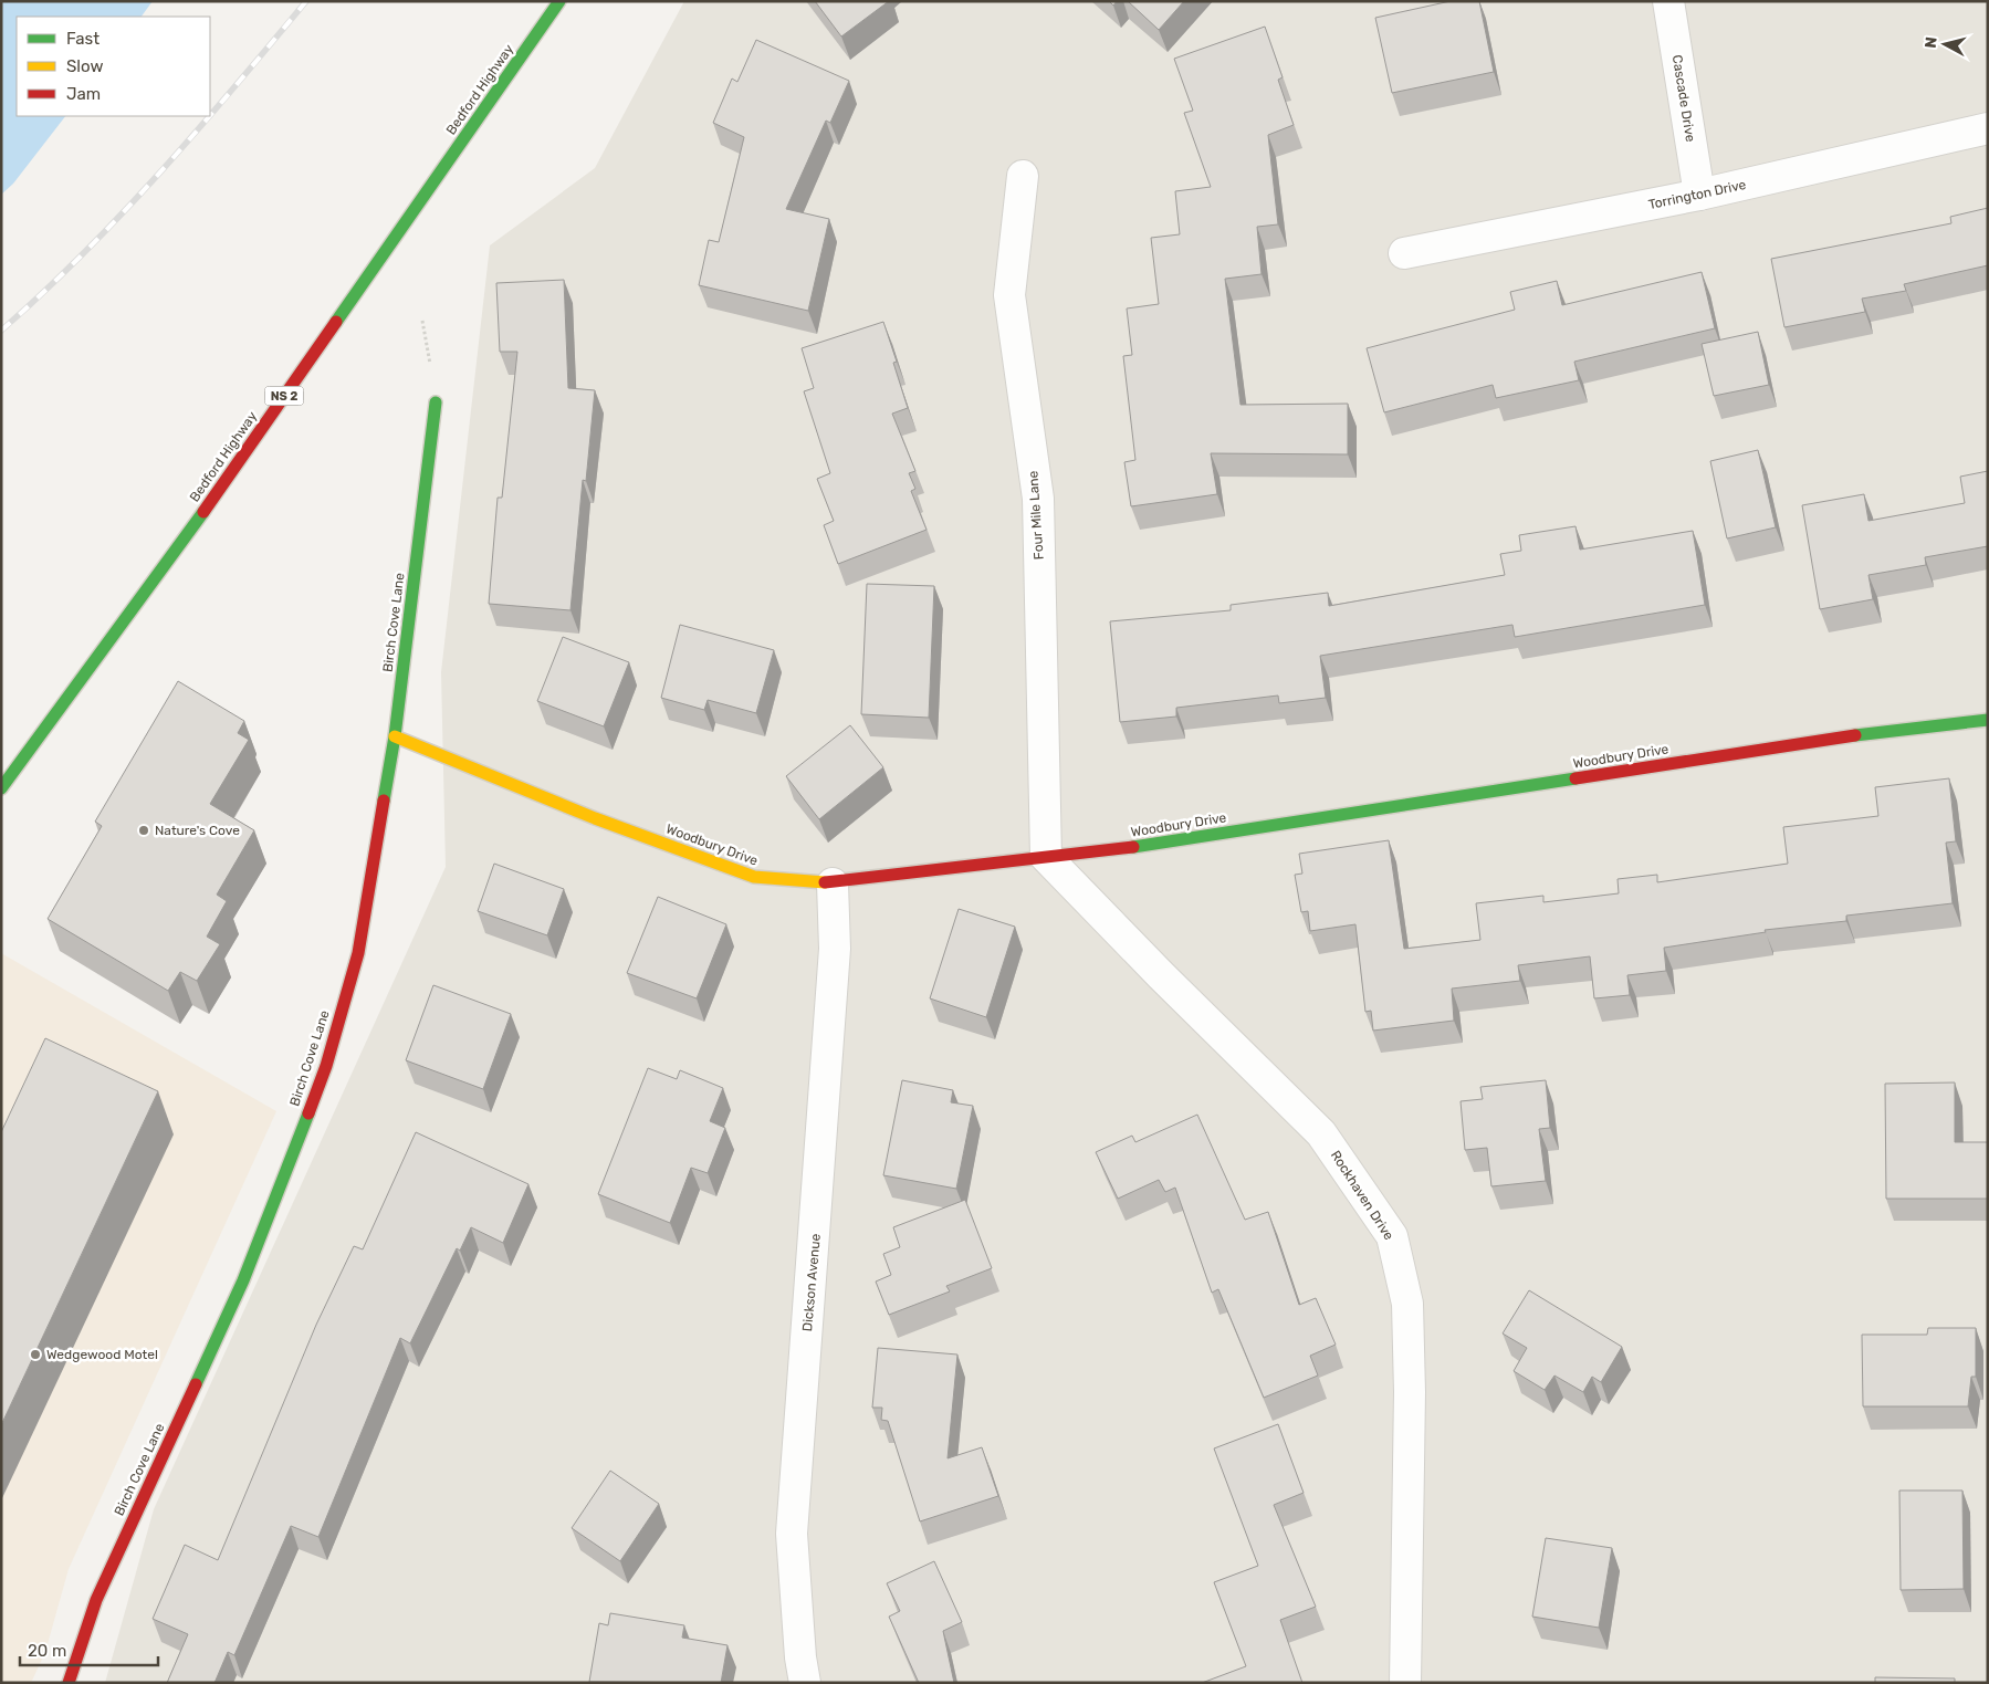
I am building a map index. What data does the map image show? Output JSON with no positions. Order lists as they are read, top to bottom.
{
  "streets": {
    "street": [
      "Bedford Highway",
      "Cascade Drive",
      "Torrington Drive",
      "NS 2",
      "Four Mile Lane",
      "Birch Cove Lane",
      "Woodbury Drive",
      "Rockhaven Drive",
      "Dickson Avenue"
    ]
  },
  "crossings": [
    ["Cascade Drive", "Torrington Drive"],
    ["Four Mile Lane", "Woodbury Drive"],
    ["Four Mile Lane", "Rockhaven Drive"],
    ["Birch Cove Lane", "Woodbury Drive"],
    ["Woodbury Drive", "Rockhaven Drive"],
    ["Woodbury Drive", "Dickson Avenue"]
  ],
  "places": ["Nature's Cove", "Wedgewood Motel"],
  "legend": ["Fast", "Slow", "Jam"],
  "scale_bar": "20 m",
  "north": "left"
}
